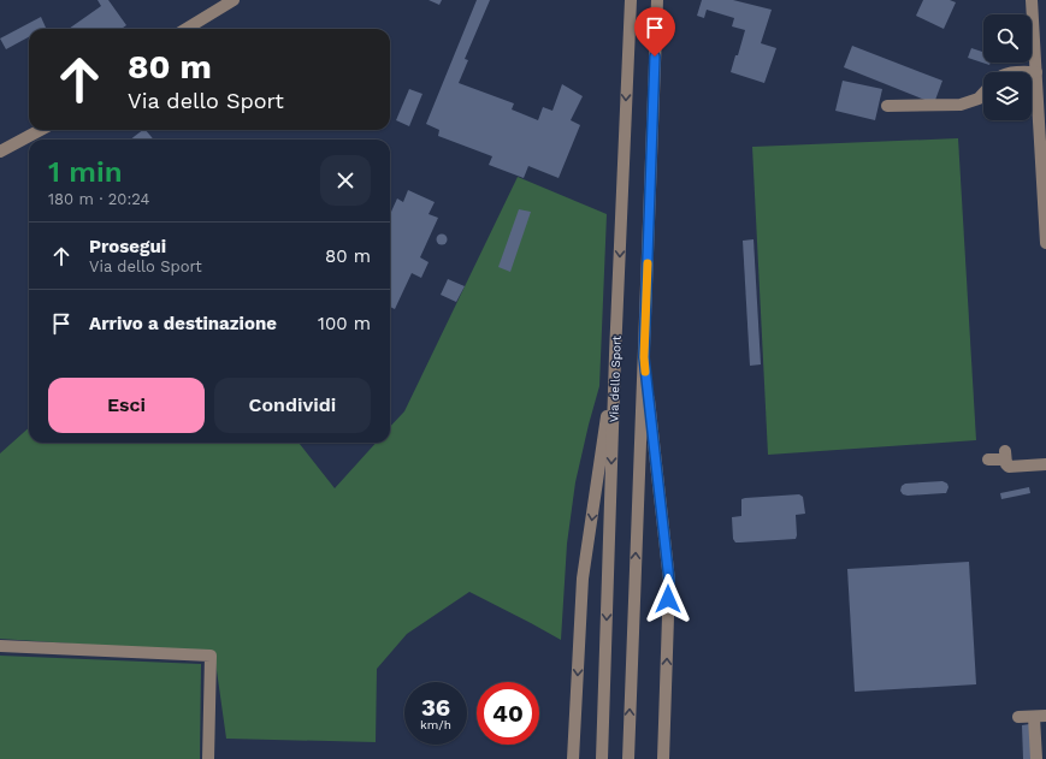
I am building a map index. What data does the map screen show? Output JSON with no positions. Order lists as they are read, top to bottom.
{
  "streets": {
    "street": ["Via dello Sport"]
  },
  "page": {
    "turn": ["80 m", "Via dello Sport"],
    "heading": ["1 min", "180 m · 20:24"],
    "list": [
      {
        "name": "Prosegui",
        "note": "Via dello Sport",
        "value": "80 m"
      },
      {
        "name": "Arrivo a destinazione",
        "value": "100 m"
      }
    ],
    "buttons": ["Esci", "Condividi"],
    "speed": "36 km/h",
    "limit": "40"
  }
}
